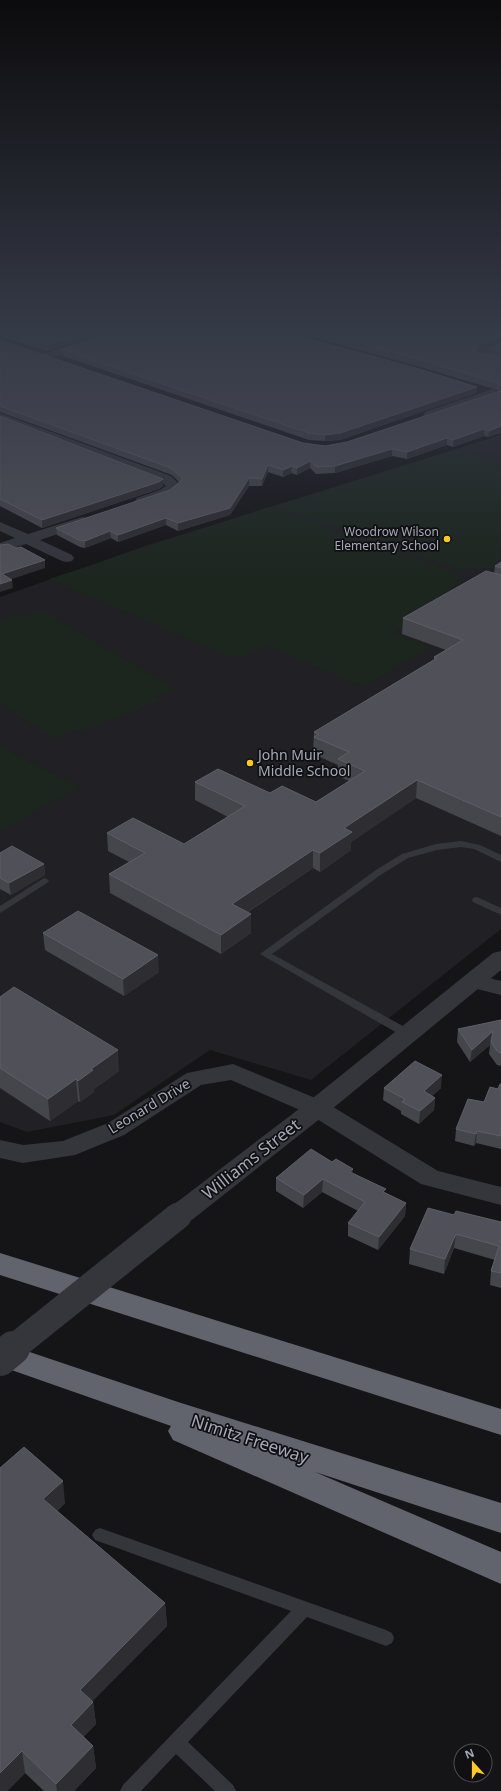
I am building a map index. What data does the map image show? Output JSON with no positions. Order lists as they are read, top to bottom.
{
  "streets": {
    "highway": ["Nimitz Freeway"],
    "street": ["Leonard Drive", "Williams Street"]
  },
  "crossings": [
    ["Leonard Drive", "Williams Street"]
  ],
  "places": ["Woodrow Wilson Elementary School", "John Muir Middle School"],
  "north": "top"
}
